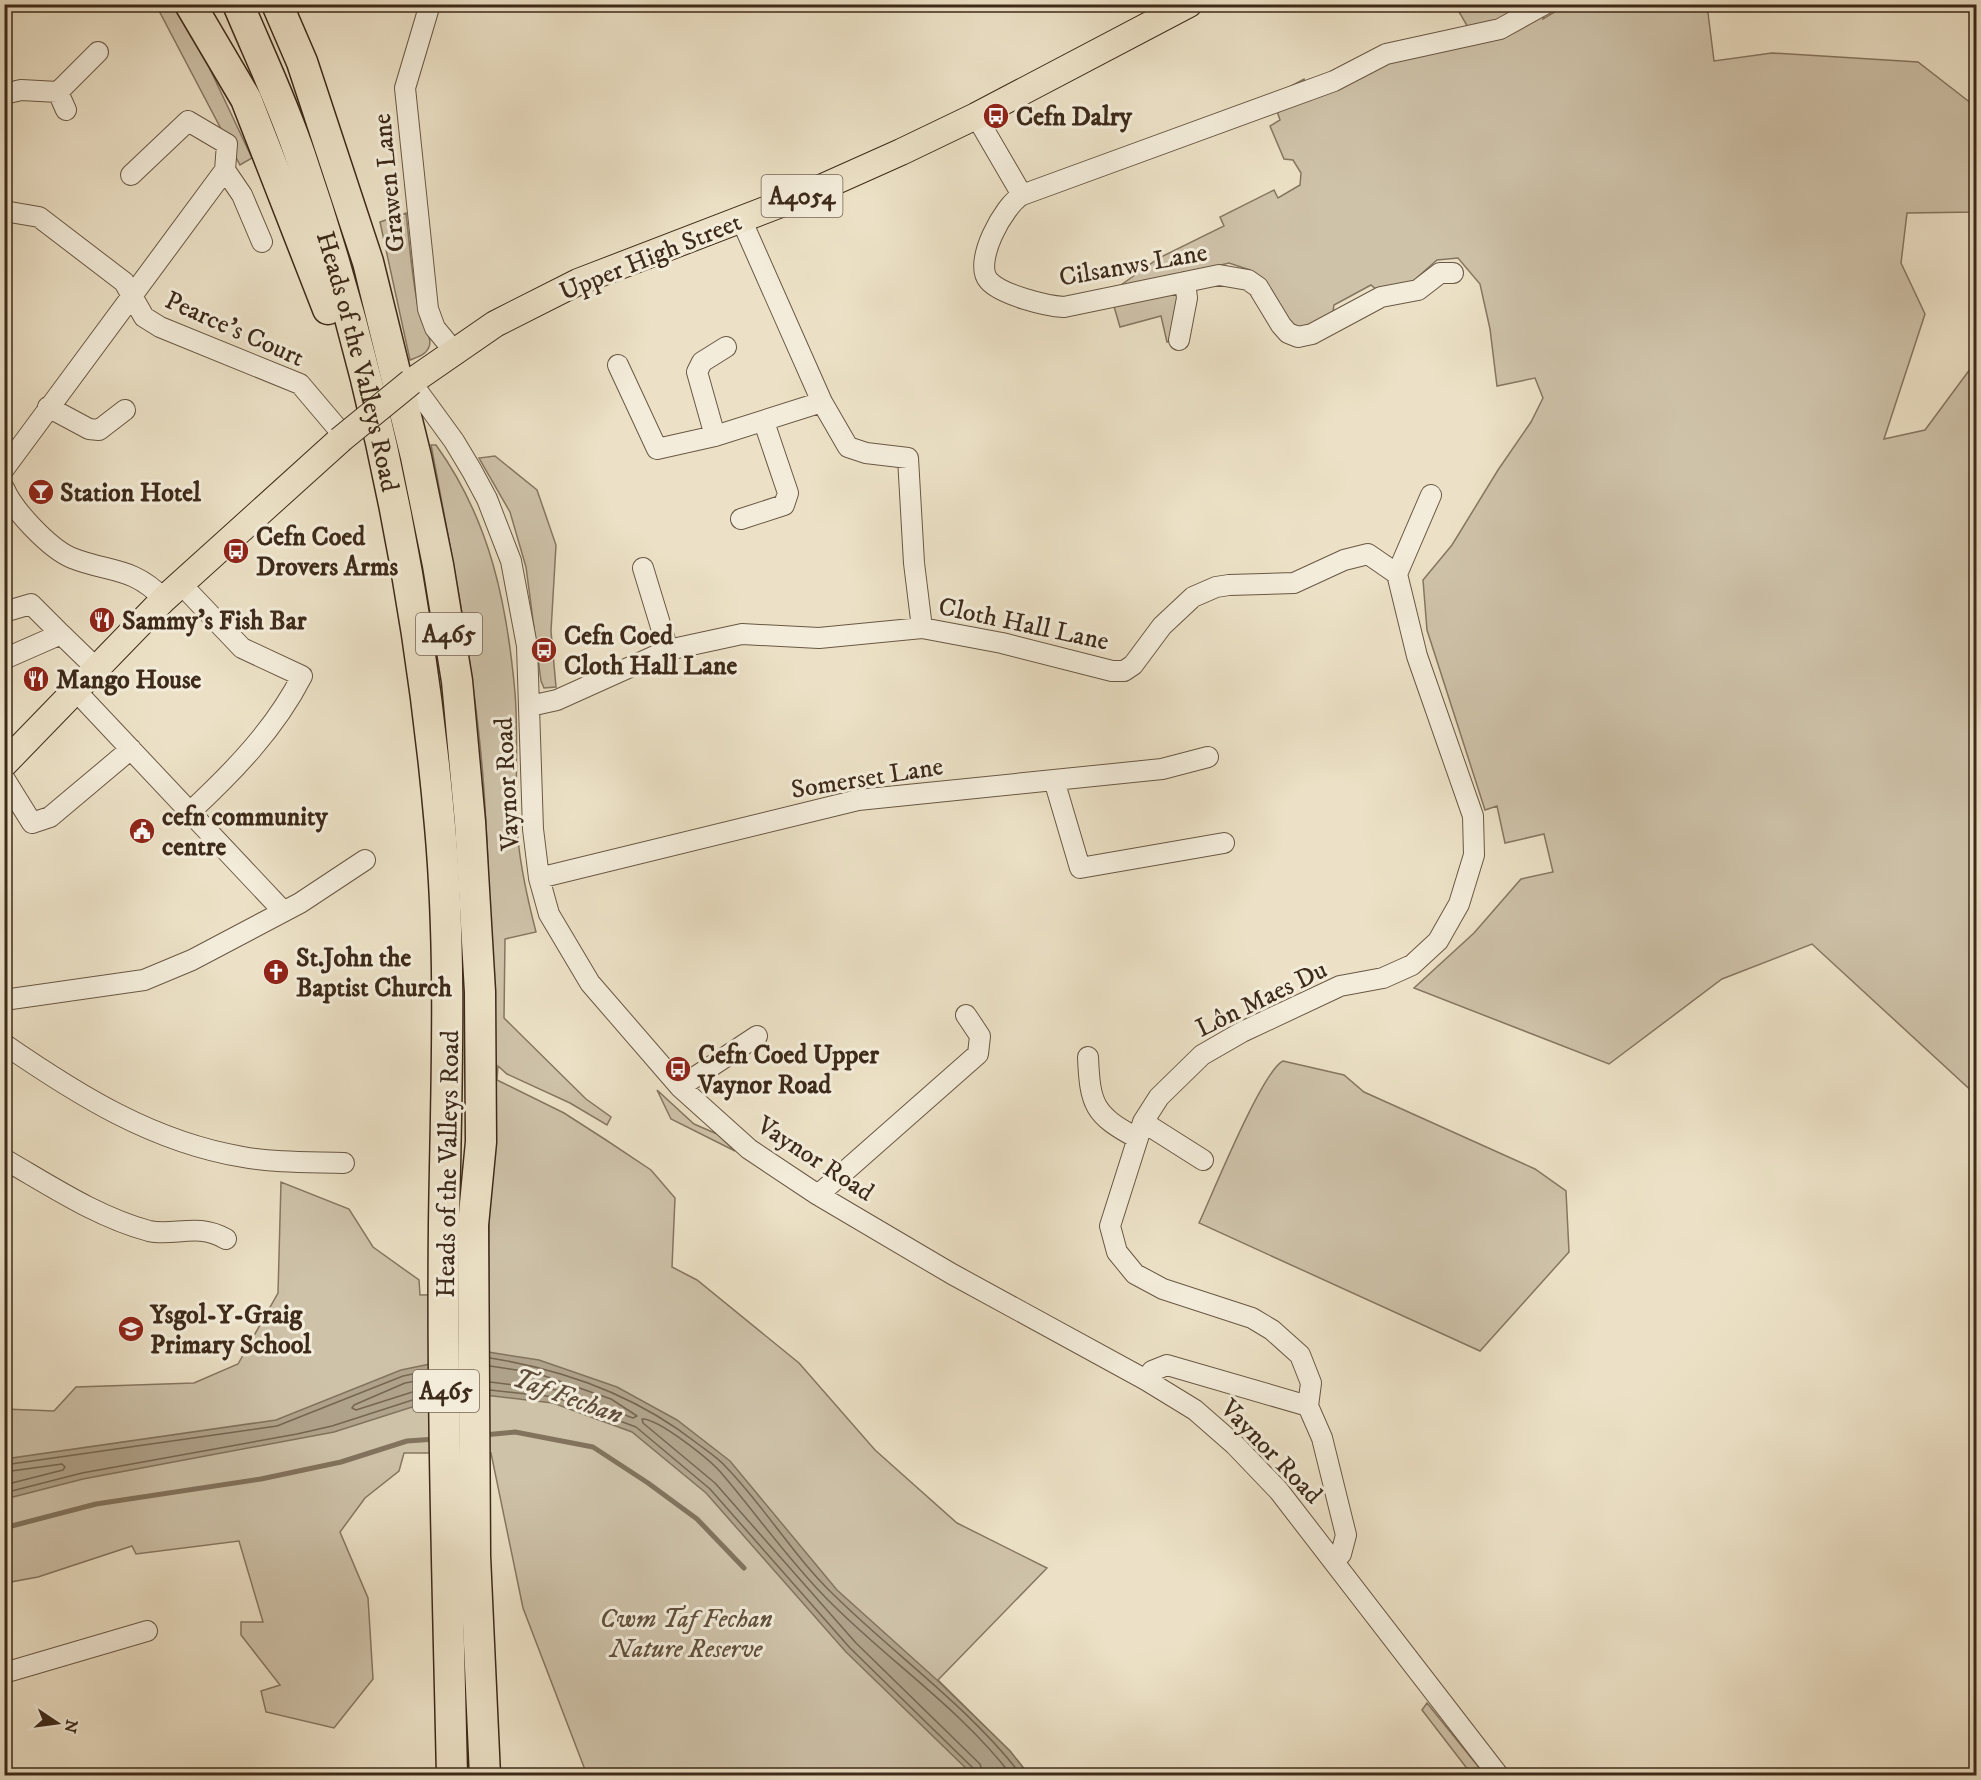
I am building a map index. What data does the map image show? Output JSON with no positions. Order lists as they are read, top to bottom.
{
  "streets": {
    "highway": ["Heads of the Valleys Road", "A465"],
    "main road": ["A4054", "Upper High Street"],
    "street": [
      "Grawen Lane",
      "Cilsanws Lane",
      "Pearce's Court",
      "Cloth Hall Lane",
      "Somerset Lane",
      "Vaynor Road",
      "Lôn Maes Du"
    ]
  },
  "crossings": [
    ["Grawen Lane", "Upper High Street"],
    ["A4054", "Upper High Street"],
    ["A4054", "Pearce's Court"],
    ["A4054", "Vaynor Road"],
    ["Upper High Street", "Vaynor Road"],
    ["Cloth Hall Lane", "Vaynor Road"],
    ["Cloth Hall Lane", "Lôn Maes Du"],
    ["Somerset Lane", "Vaynor Road"],
    ["Vaynor Road", "Lôn Maes Du"]
  ],
  "water": ["Taf Fechan"],
  "parks": ["Cwm Taf Fechan Nature Reserve"],
  "places": {
    "bus stop": [
      "Cefn Dalry",
      "Cefn Coed Drovers Arms",
      "Cefn Coed Cloth Hall Lane",
      "Cefn Coed Upper Vaynor Road"
    ],
    "bar": ["Station Hotel"],
    "restaurant": ["Sammy's Fish Bar", "Mango House"],
    "public building": ["cefn community centre"],
    "church": ["St.John the Baptist Church"],
    "school or university": ["Ysgol-Y-Graig Primary School"]
  },
  "north": "right"
}
